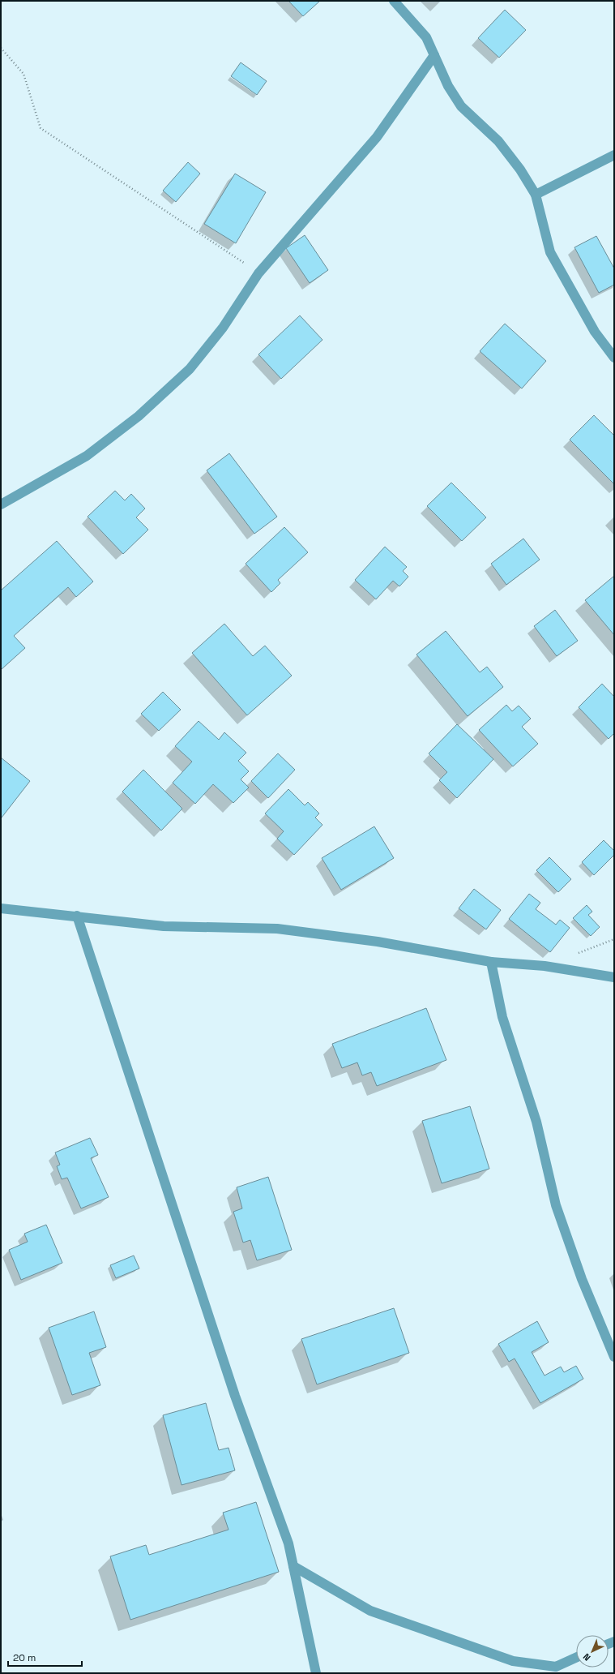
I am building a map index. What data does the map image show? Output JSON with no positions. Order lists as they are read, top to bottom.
{
  "scale_bar": "20 m",
  "north": "bottom left"
}
